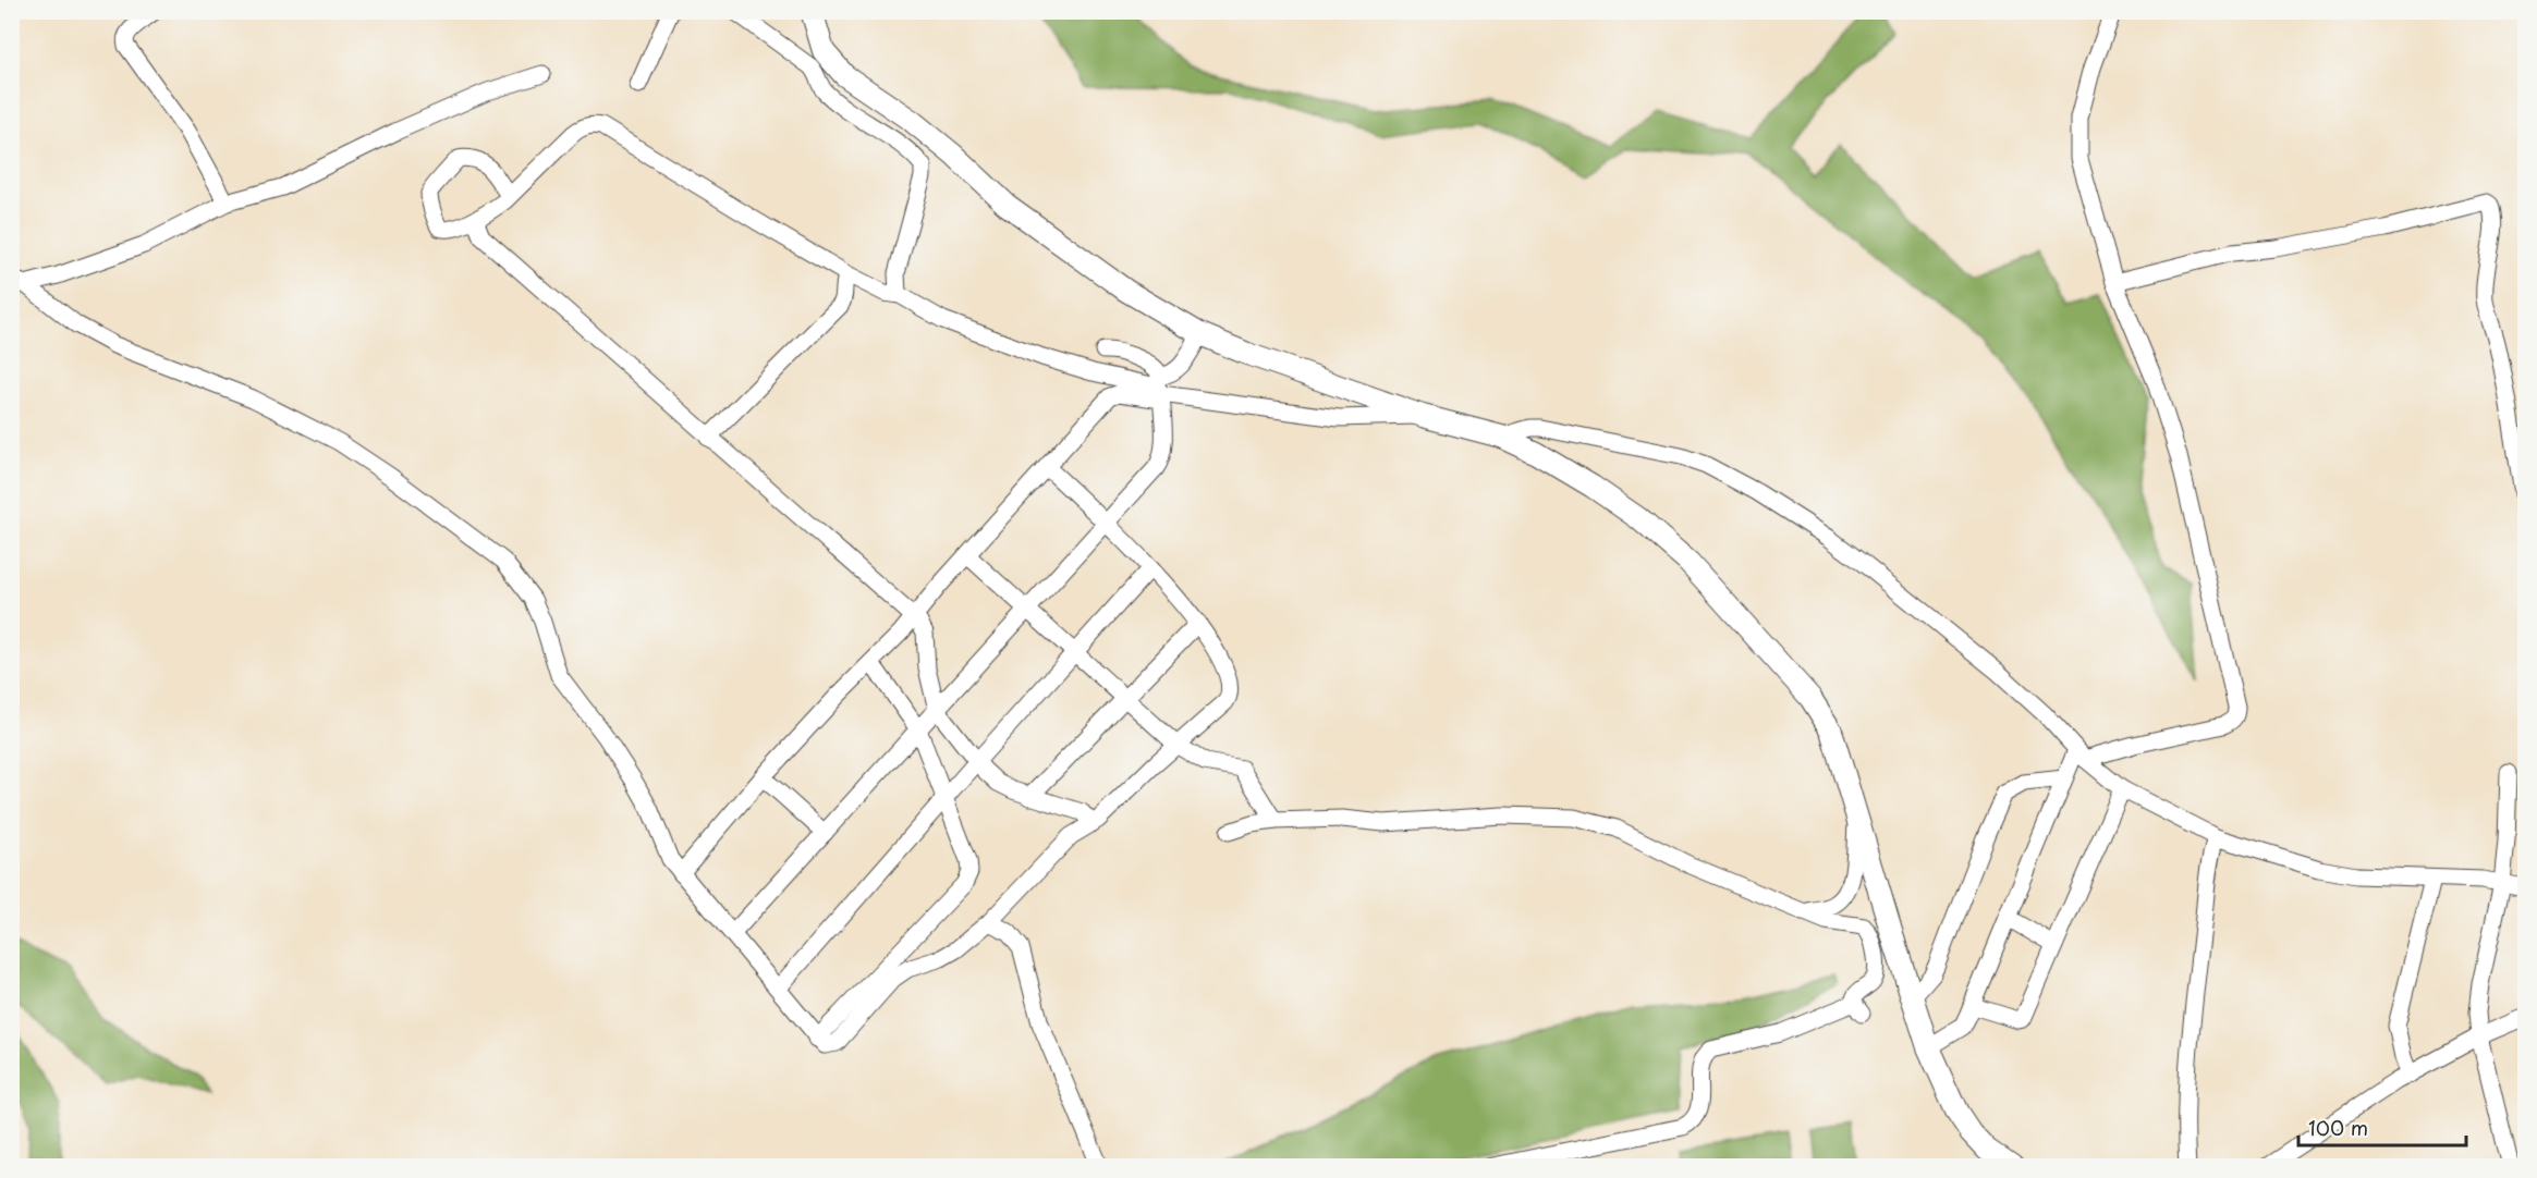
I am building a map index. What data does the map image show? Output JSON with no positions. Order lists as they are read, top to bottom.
{
  "scale_bar": "100 m"
}
